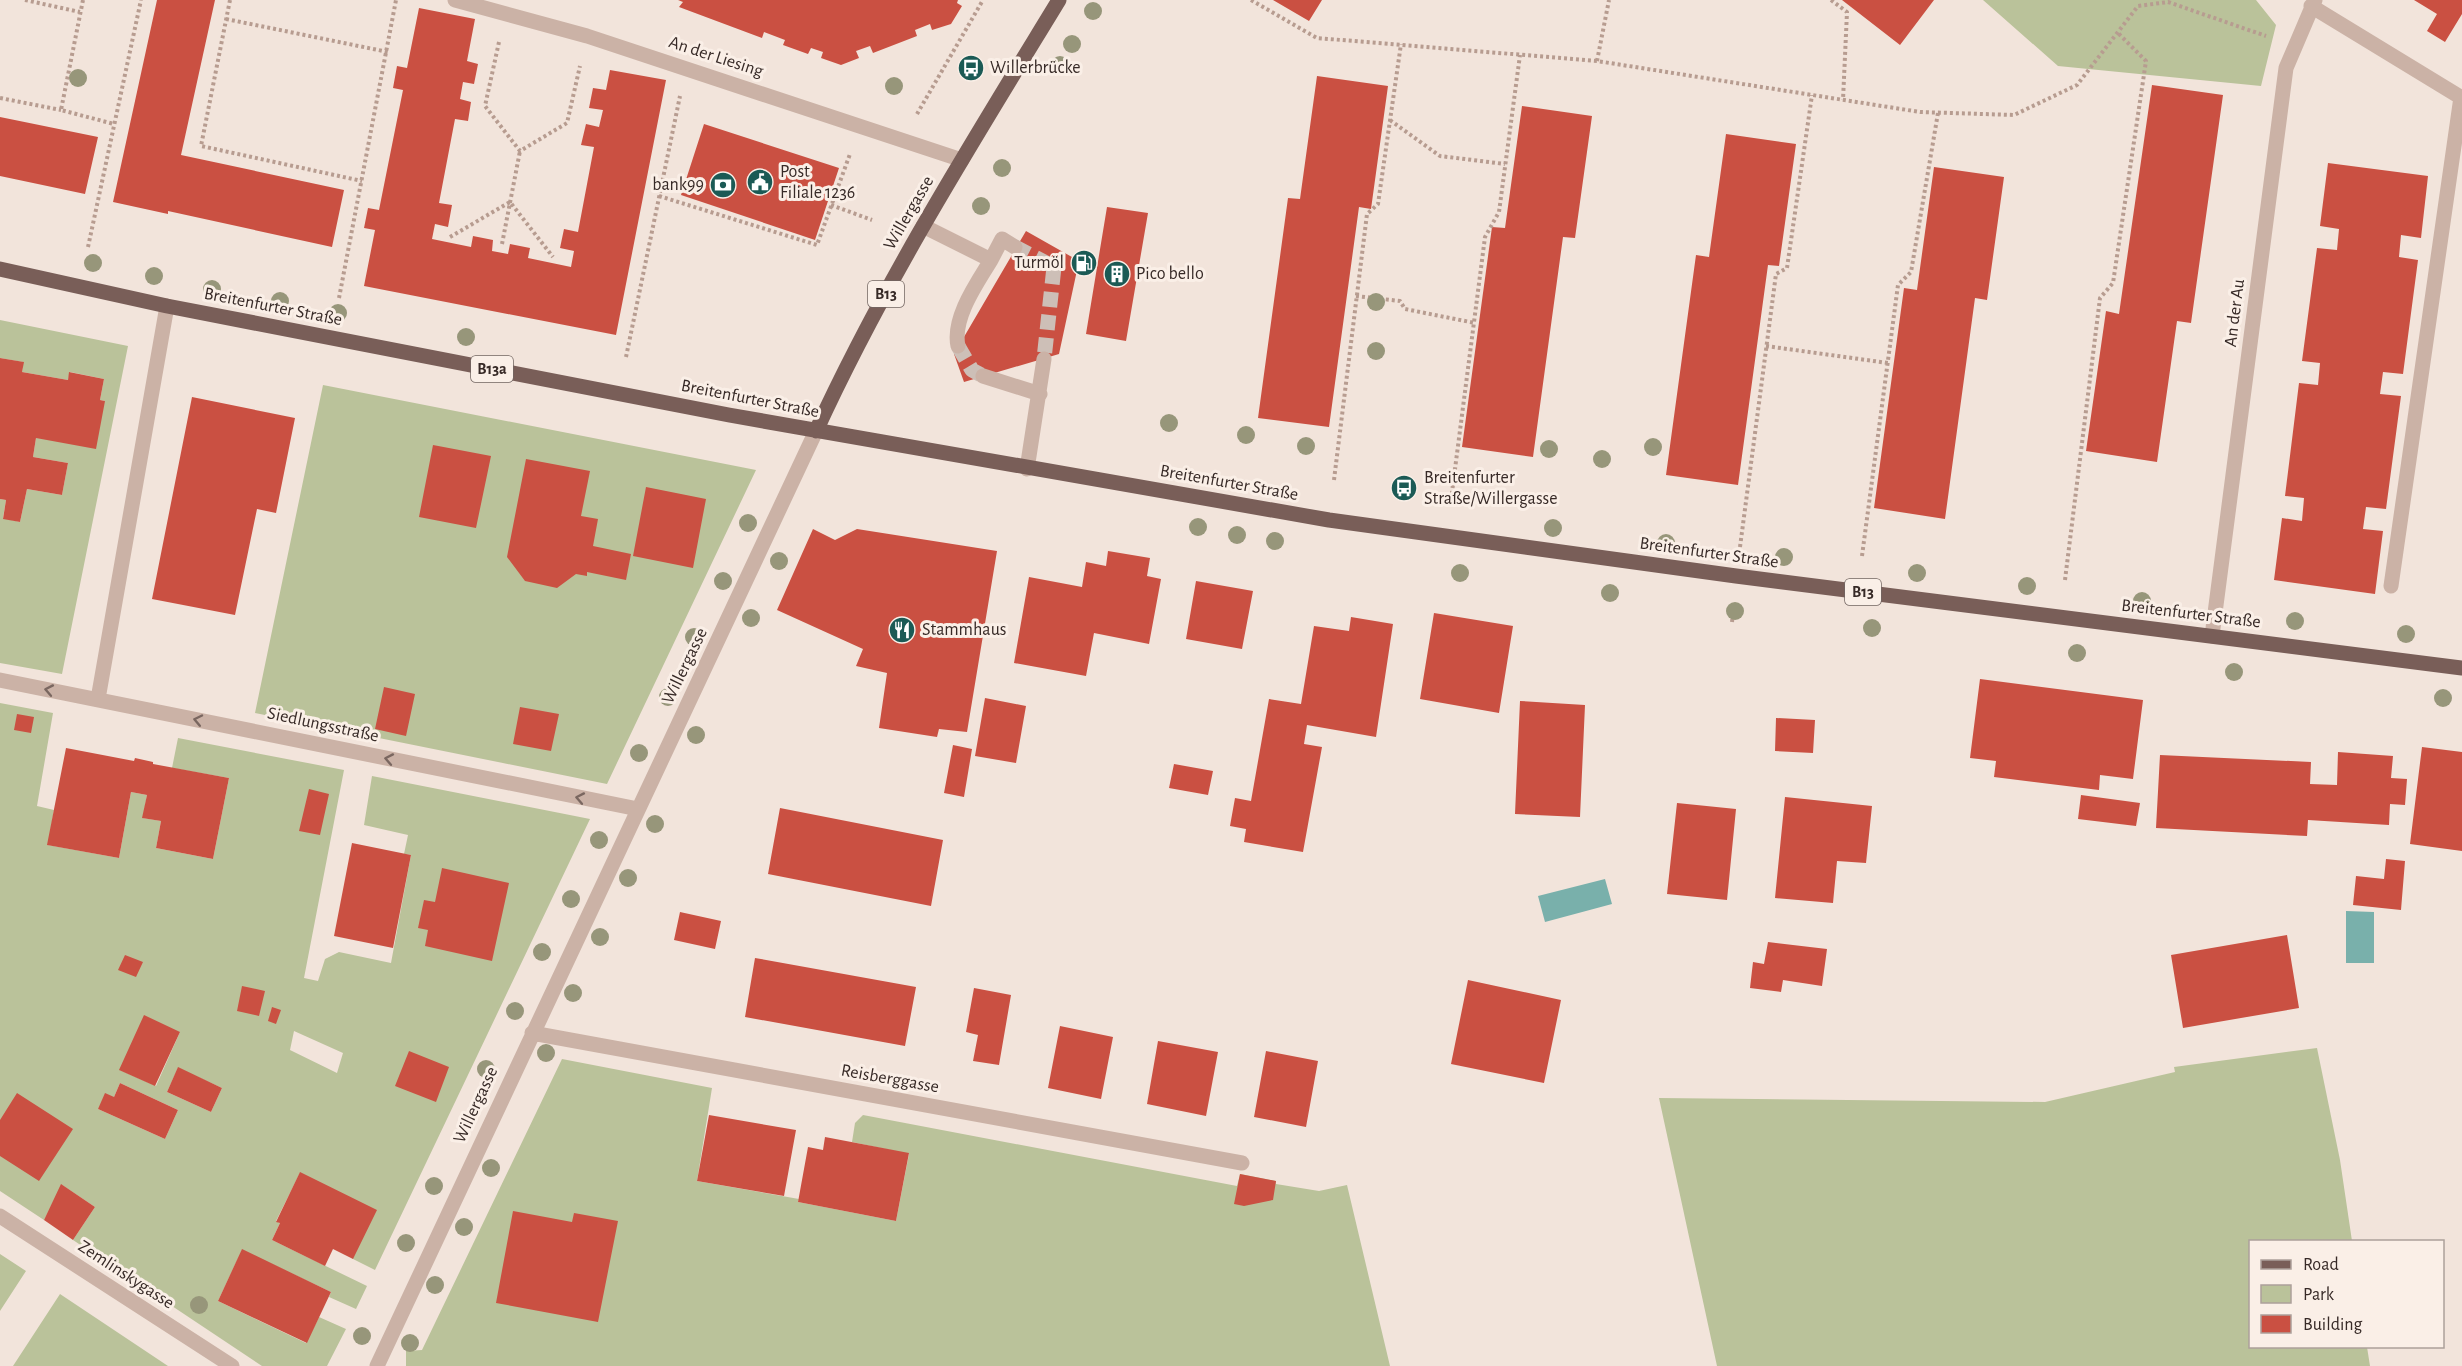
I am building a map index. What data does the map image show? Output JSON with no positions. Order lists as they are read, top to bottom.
{
  "streets": {
    "main road": [
      "Willergasse",
      "B13",
      "Breitenfurter Straße",
      "B13a"
    ],
    "street": [
      "An der Liesing",
      "An der Au",
      "Siedlungsstraße",
      "Reisberggasse",
      "Zemlinskygasse"
    ]
  },
  "crossings": [
    ["An der Liesing", "Willergasse"],
    ["Willergasse", "Breitenfurter Straße"],
    ["Willergasse", "Siedlungsstraße"],
    ["Willergasse", "Reisberggasse"],
    ["Breitenfurter Straße", "An der Au"]
  ],
  "one_way": ["Siedlungsstraße"],
  "places": {
    "bus stop": ["Willerbrücke", "Breitenfurter Straße/Willergasse"],
    "public building": ["Post Filiale 1236"],
    "bank": ["bank99"],
    "fuel station": ["Turmöl"],
    "building": ["Pico bello"],
    "restaurant": ["Stammhaus"]
  },
  "legend": ["Road", "Park", "Building"]
}
